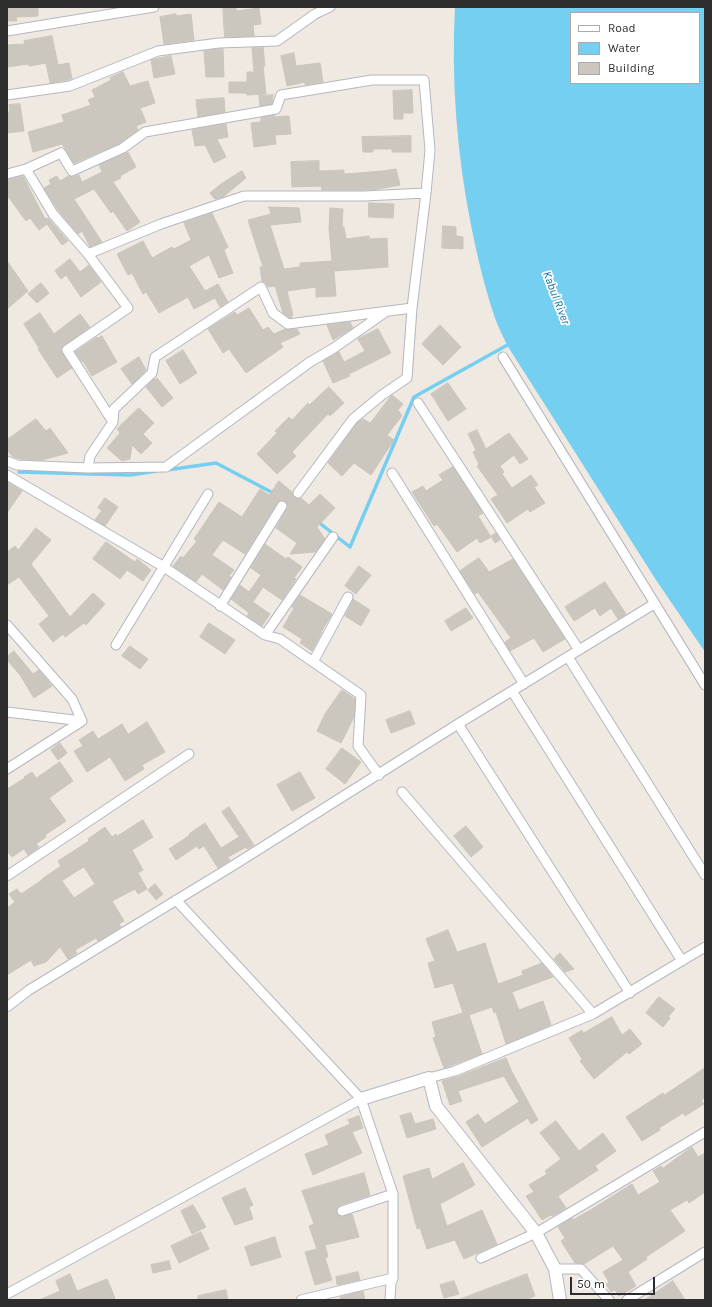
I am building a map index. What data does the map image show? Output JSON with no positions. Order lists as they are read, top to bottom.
{
  "water": ["Kabul River"],
  "legend": ["Road", "Water", "Building"],
  "scale_bar": "50 m"
}
